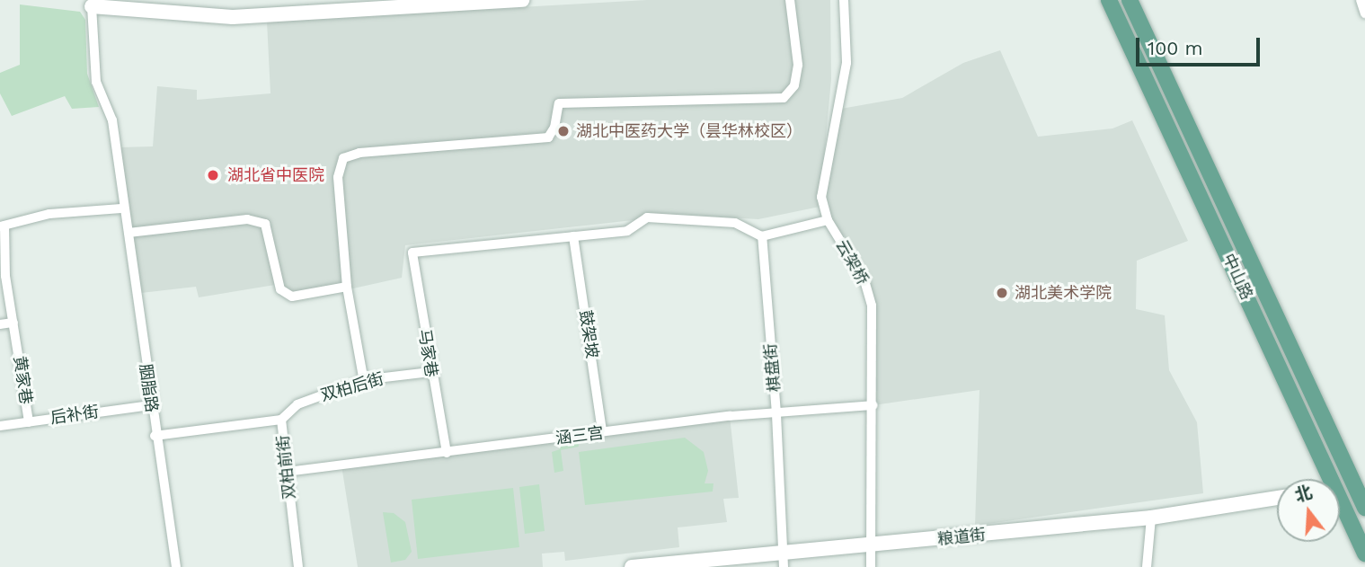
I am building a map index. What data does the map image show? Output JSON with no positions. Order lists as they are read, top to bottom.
{
  "streets": {
    "main road": ["中山路"],
    "street": [
      "云架桥",
      "鼓架坡",
      "马家巷",
      "棋盘街",
      "黄家巷",
      "双柏后街",
      "胭脂路",
      "后补街",
      "涵三宫",
      "双柏前街",
      "粮道街"
    ]
  },
  "crossings": [
    ["云架桥", "涵三宫"],
    ["云架桥", "粮道街"],
    ["鼓架坡", "马家巷"],
    ["鼓架坡", "涵三宫"],
    ["马家巷", "双柏后街"],
    ["马家巷", "涵三宫"],
    ["棋盘街", "涵三宫"],
    ["棋盘街", "粮道街"],
    ["黄家巷", "后补街"],
    ["双柏后街", "双柏前街"],
    ["胭脂路", "后补街"],
    ["胭脂路", "双柏前街"],
    ["涵三宫", "双柏前街"]
  ],
  "places": ["湖北中医药大学（昙华林校区）", "湖北省中医院", "湖北美术学院"],
  "scale_bar": "100 m",
  "north": "top"
}
